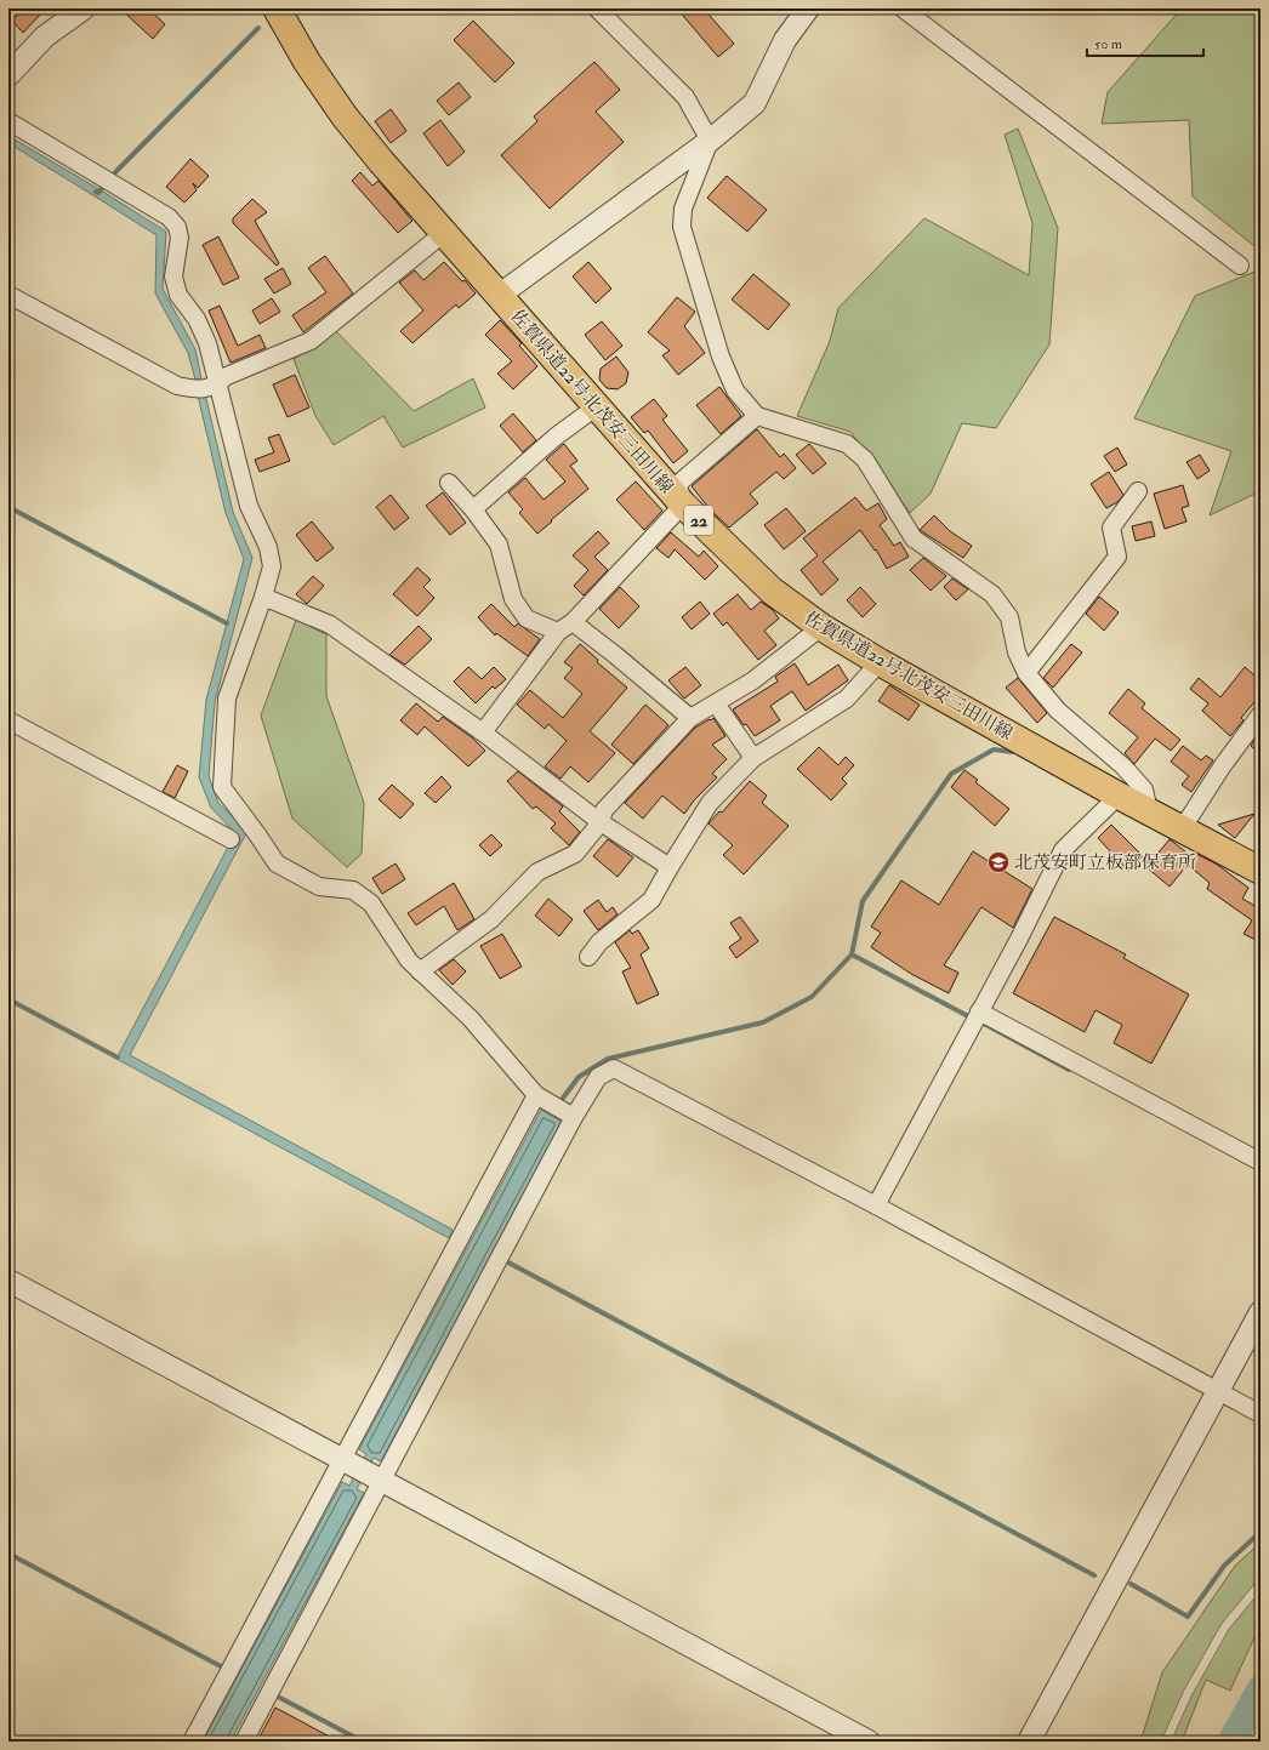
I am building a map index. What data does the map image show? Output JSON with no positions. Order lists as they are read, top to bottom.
{
  "streets": {
    "main road": ["佐賀県道22号北茂安三田川線", "22"]
  },
  "places": {
    "school or university": ["北茂安町立板部保育所"]
  },
  "scale_bar": "50 m"
}
